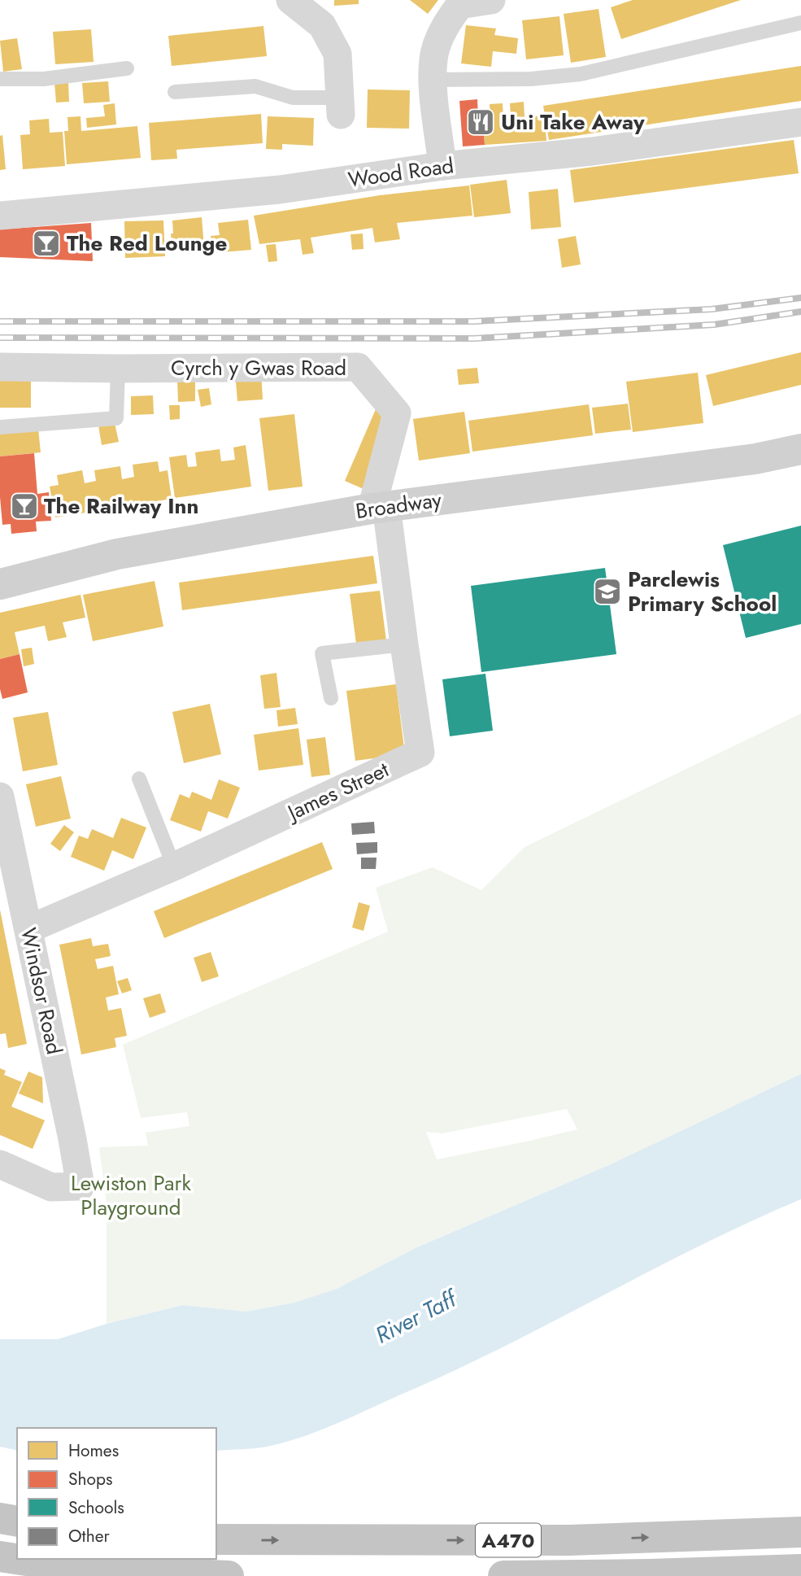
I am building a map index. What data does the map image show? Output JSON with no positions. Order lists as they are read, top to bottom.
{
  "streets": {
    "highway": ["A470"],
    "main road": ["Broadway"],
    "street": [
      "Wood Road",
      "Cyrch y Gwas Road",
      "James Street",
      "Windsor Road"
    ]
  },
  "crossings": [
    ["Cyrch y Gwas Road", "Broadway"],
    ["Cyrch y Gwas Road", "James Street"],
    ["Broadway", "James Street"],
    ["James Street", "Windsor Road"]
  ],
  "water": ["River Taff"],
  "parks": ["Lewiston Park Playground"],
  "places": {
    "restaurant": ["Uni Take Away"],
    "bar": ["The Red Lounge", "The Railway Inn"],
    "school or university": ["Parclewis Primary School"]
  },
  "legend": [
    "Homes",
    "Shops",
    "Schools",
    "Other"
  ]
}
